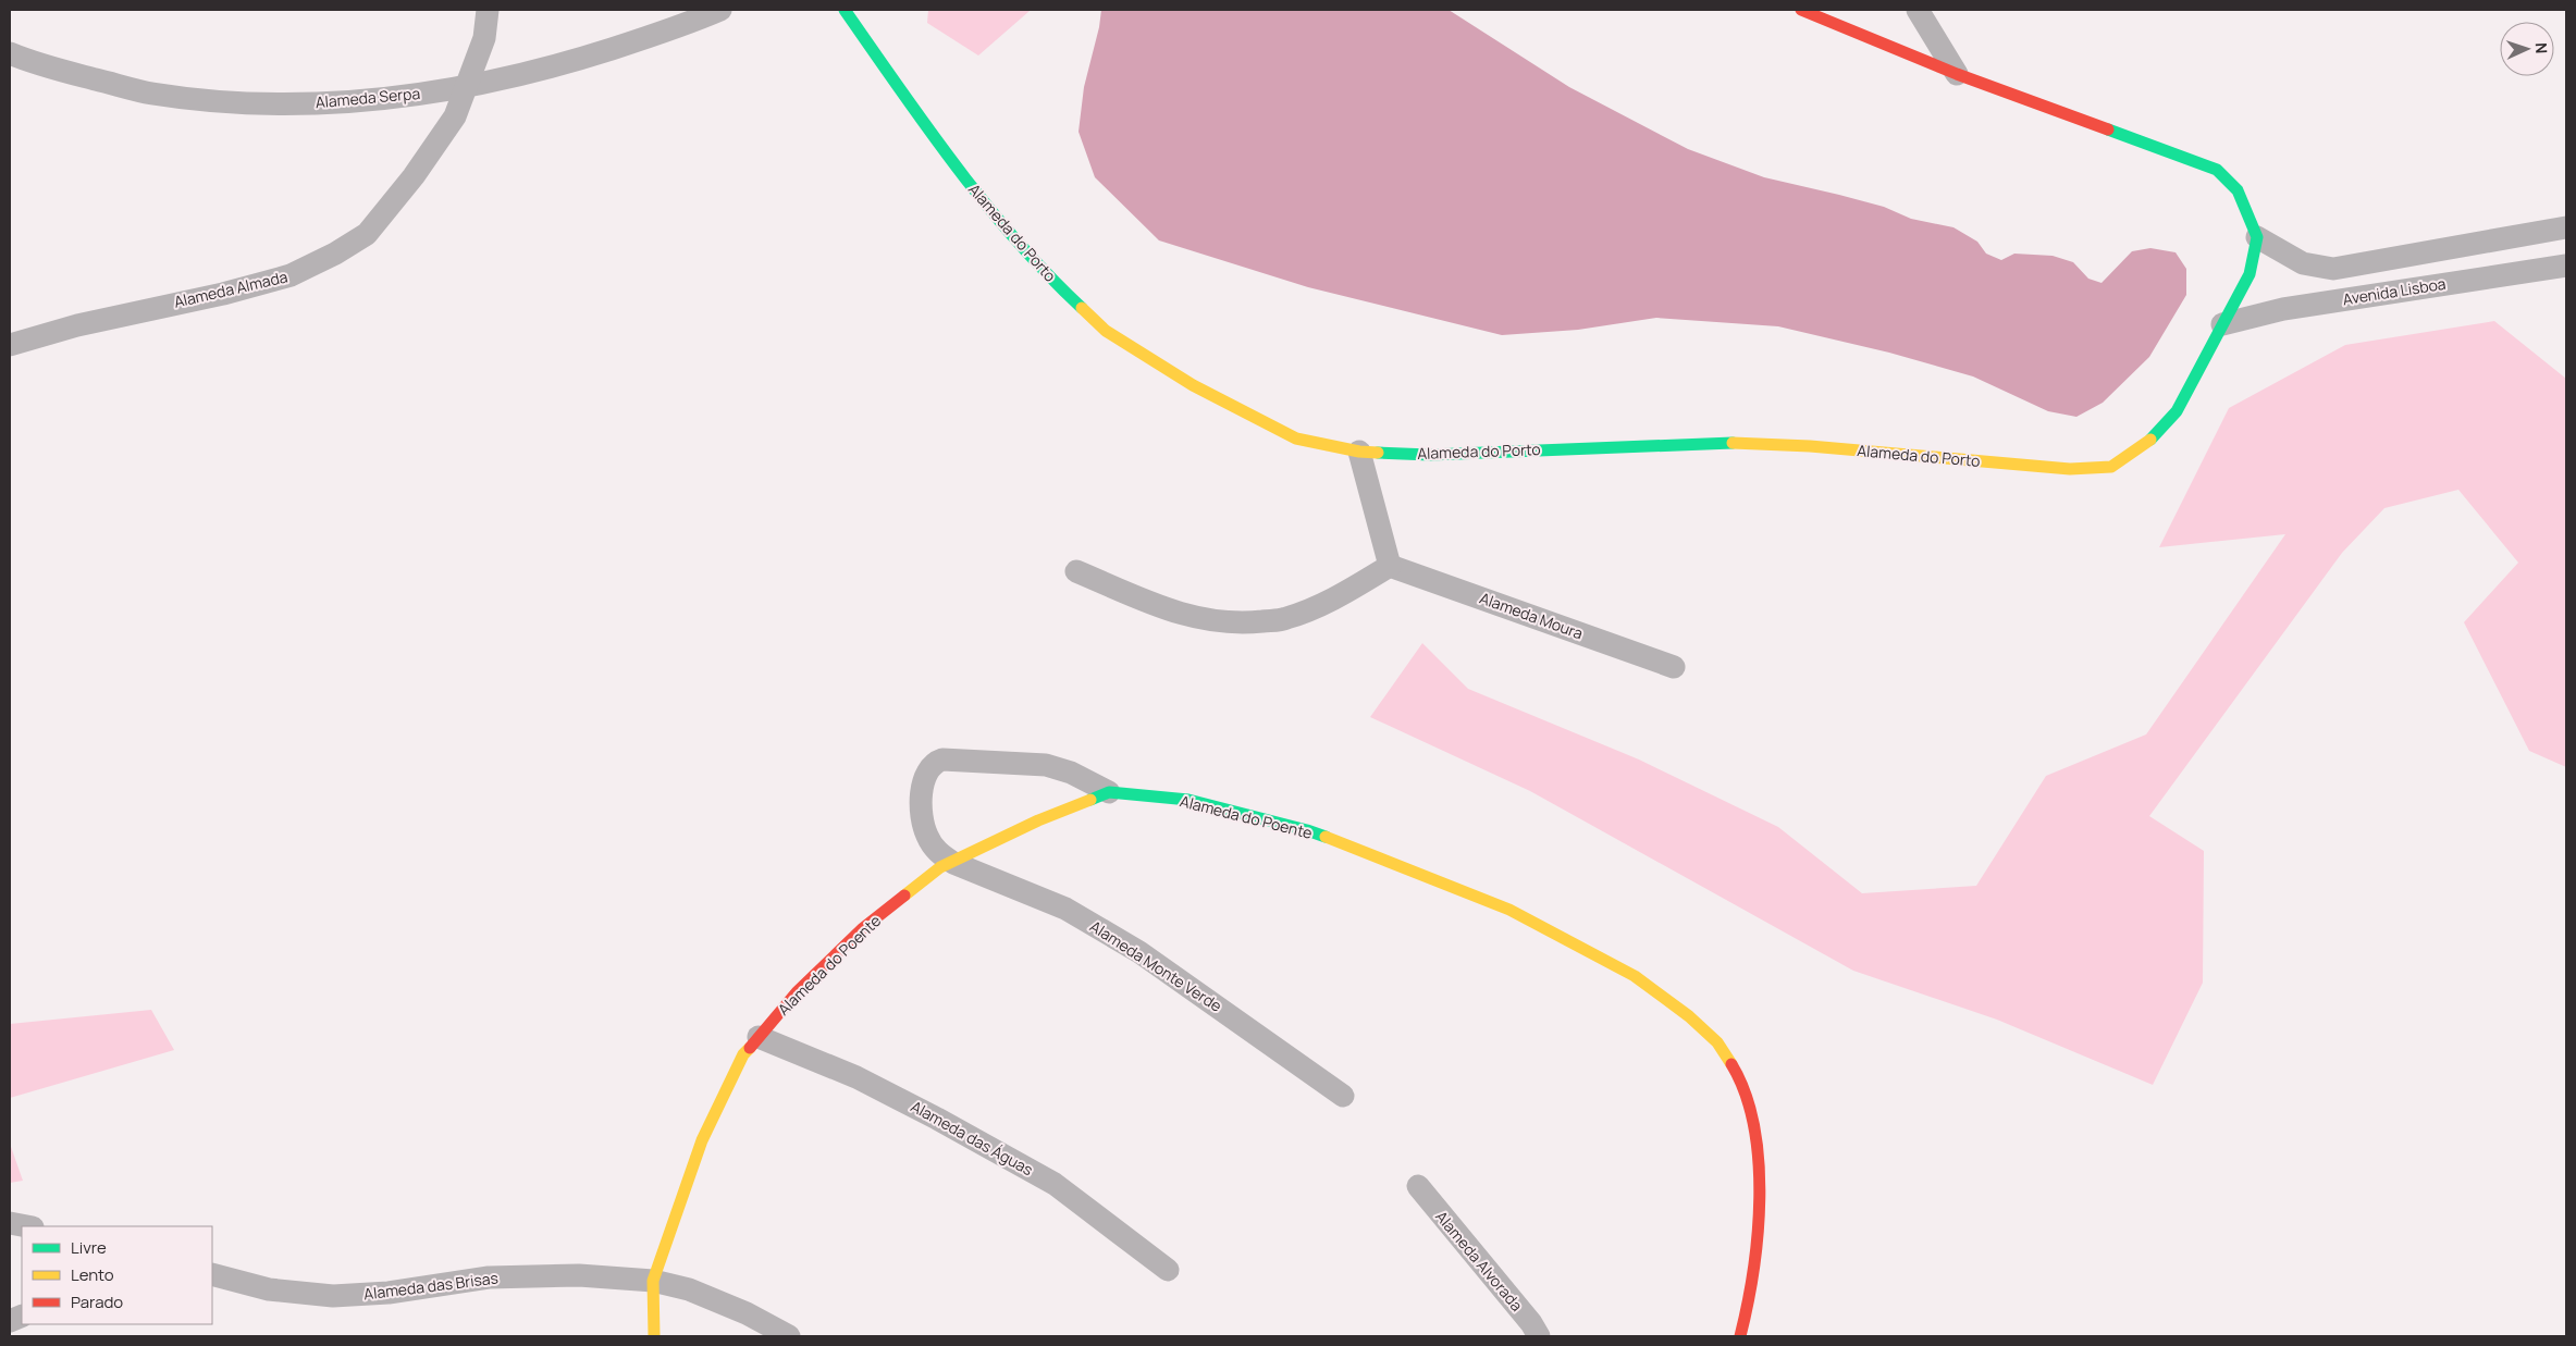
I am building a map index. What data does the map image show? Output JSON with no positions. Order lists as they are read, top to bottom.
{
  "streets": {
    "street": [
      "Alameda Serpa",
      "Alameda do Porto",
      "Alameda Almada",
      "Avenida Lisboa",
      "Alameda Moura",
      "Alameda do Poente",
      "Alameda Monte Verde",
      "Alameda das Águas",
      "Alameda Alvorada",
      "Alameda das Brisas"
    ]
  },
  "crossings": [
    ["Alameda Serpa", "Alameda Almada"],
    ["Alameda do Porto", "Avenida Lisboa"],
    ["Alameda do Poente", "Alameda Monte Verde"],
    ["Alameda do Poente", "Alameda das Águas"],
    ["Alameda do Poente", "Alameda das Brisas"]
  ],
  "legend": ["Livre", "Lento", "Parado"],
  "north": "right"
}
